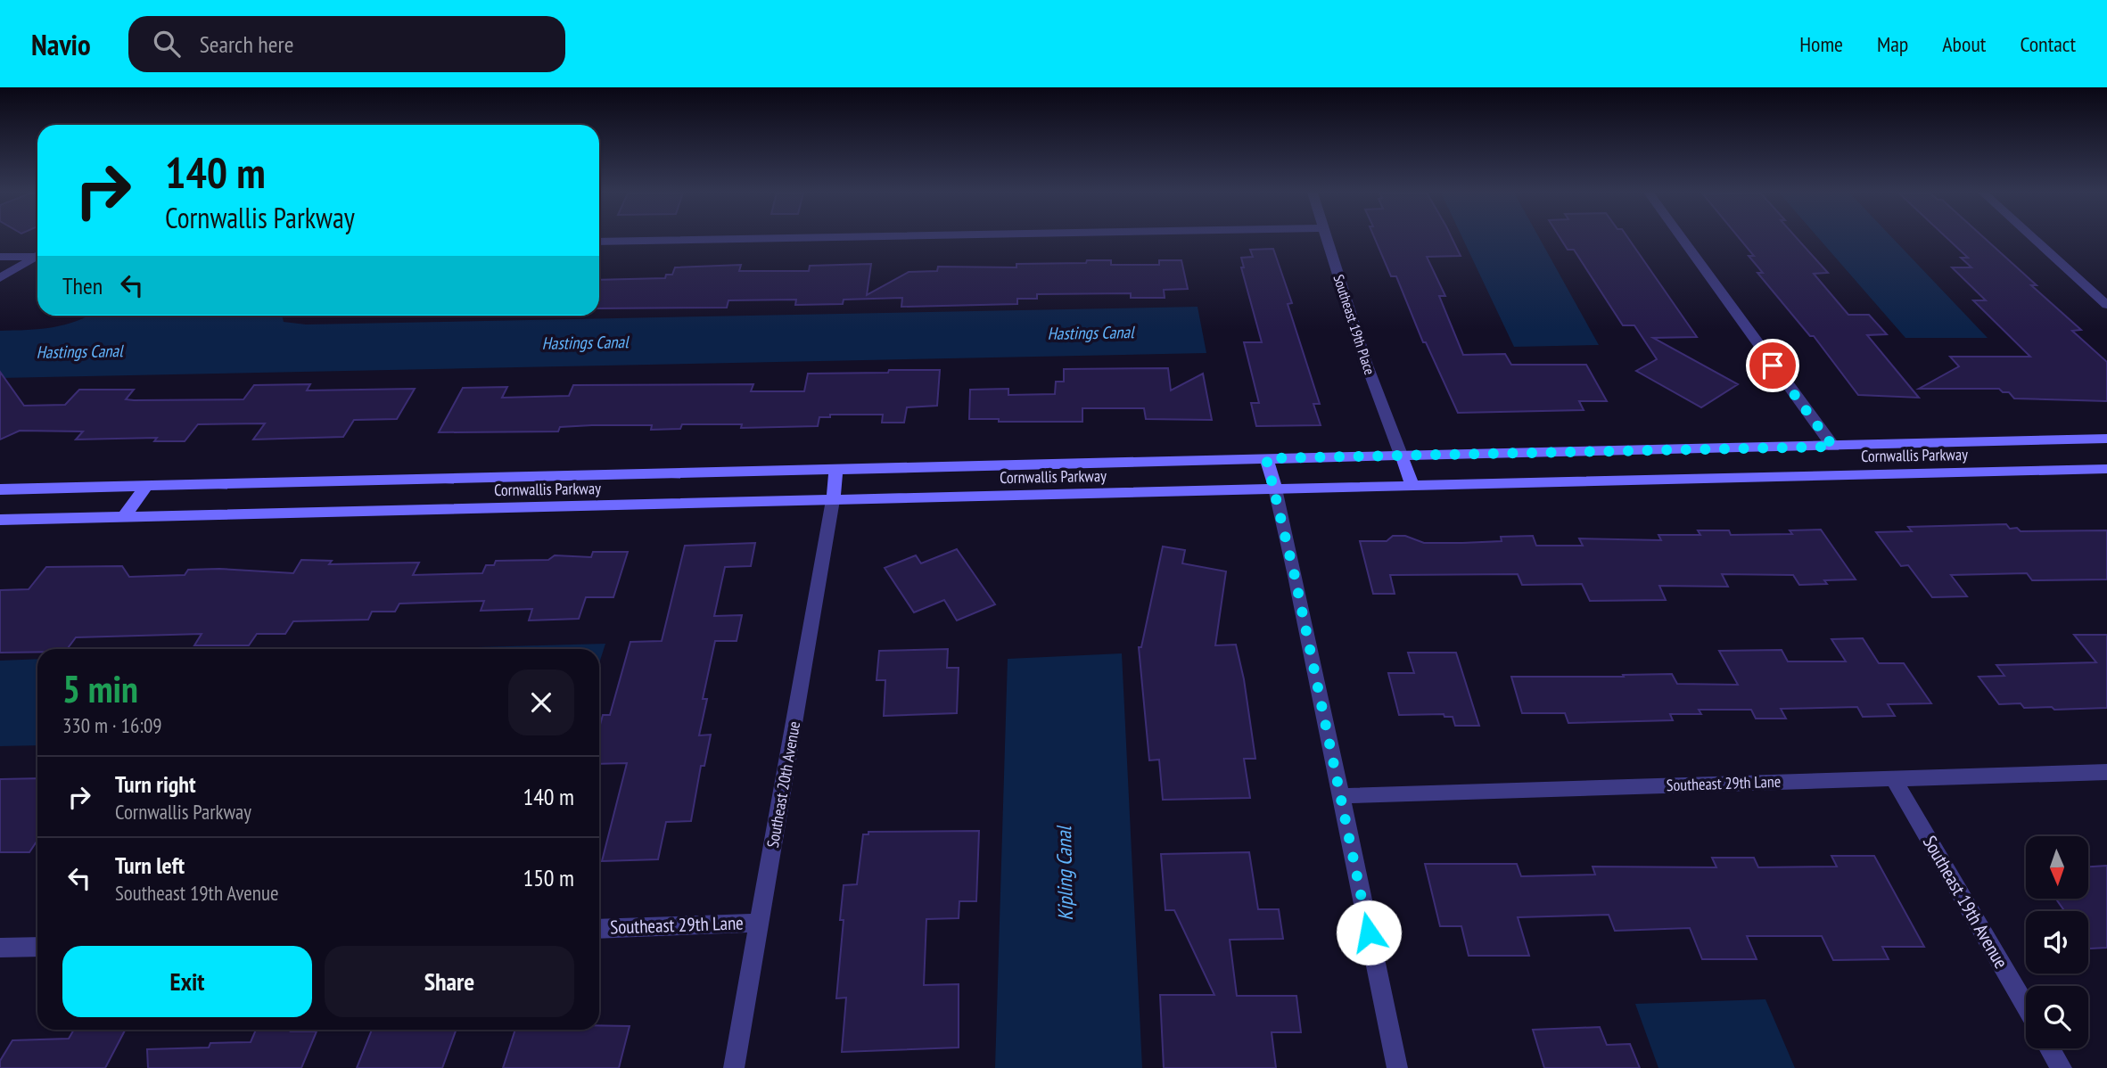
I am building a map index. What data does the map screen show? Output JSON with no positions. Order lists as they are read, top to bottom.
{
  "streets": {
    "street": [
      "Southeast 19th Place",
      "Cornwallis Parkway",
      "Southeast 29th Lane",
      "Southeast 20th Avenue",
      "Southeast 19th Avenue"
    ]
  },
  "crossings": [
    ["Southeast 19th Place", "Cornwallis Parkway"],
    ["Cornwallis Parkway", "Southeast 20th Avenue"],
    ["Southeast 29th Lane", "Southeast 20th Avenue"],
    ["Southeast 29th Lane", "Southeast 19th Avenue"]
  ],
  "water": ["Hastings Canal", "Kipling Canal"],
  "north": "bottom",
  "page": {
    "header": "Navio",
    "search": "Search here",
    "nav": [
      "Home",
      "Map",
      "About",
      "Contact"
    ],
    "turn": ["140 m", "Cornwallis Parkway"],
    "then": "Then",
    "heading": ["5 min", "330 m · 16:09"],
    "list": [
      {
        "name": "Turn right",
        "note": "Cornwallis Parkway",
        "value": "140 m"
      },
      {
        "name": "Turn left",
        "note": "Southeast 19th Avenue",
        "value": "150 m"
      }
    ],
    "buttons": ["Exit", "Share"]
  }
}
